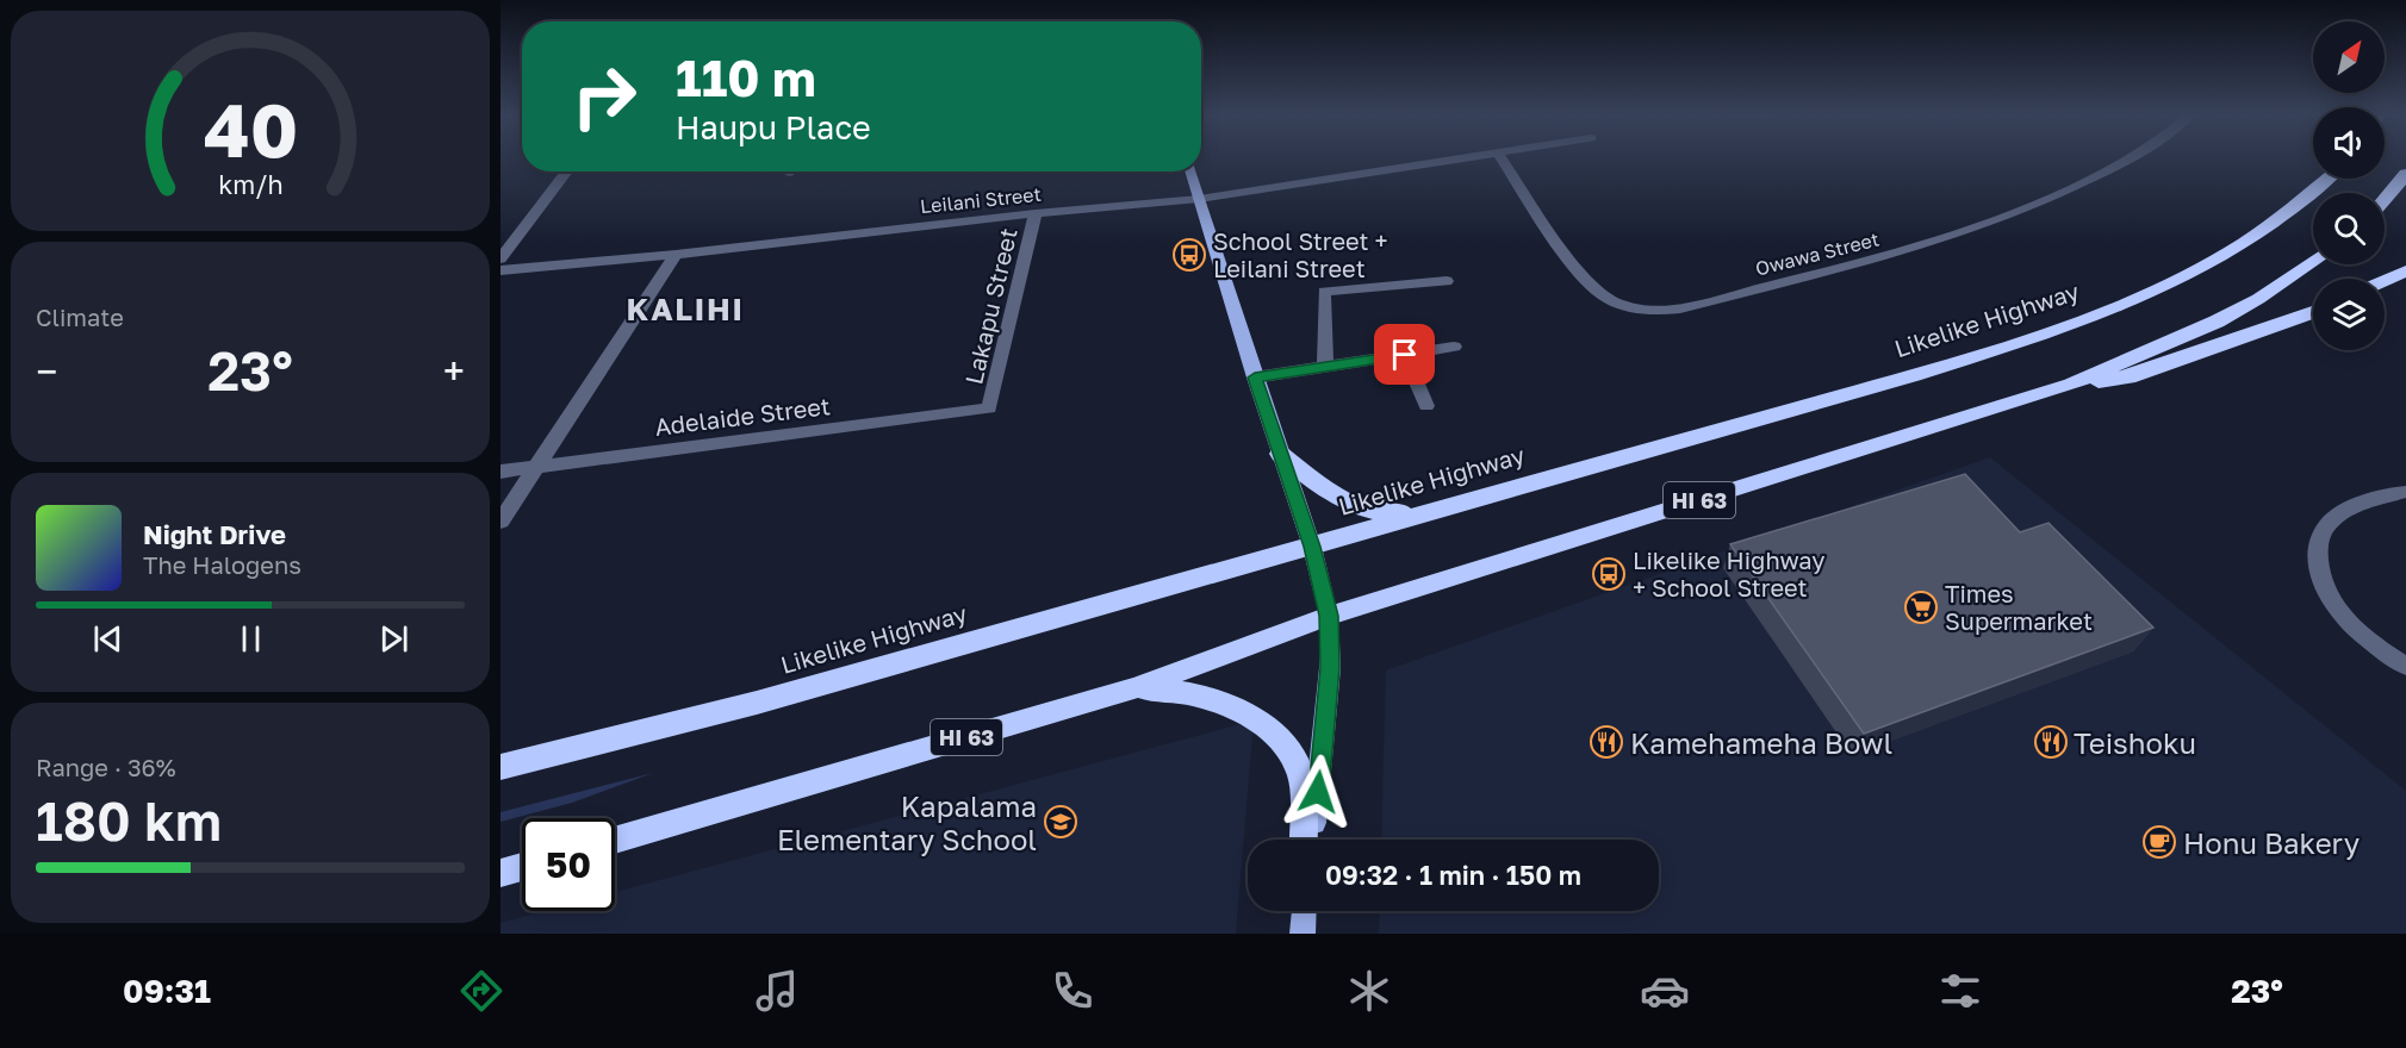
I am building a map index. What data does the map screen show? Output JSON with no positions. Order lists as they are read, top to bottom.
{
  "streets": {
    "highway": ["Likelike Highway", "HI 63"],
    "street": [
      "Leilani Street",
      "Owawa Street",
      "Lakapu Street",
      "Adelaide Street"
    ]
  },
  "crossings": [
    ["Leilani Street", "Lakapu Street"],
    ["Lakapu Street", "Adelaide Street"]
  ],
  "districts": ["KALIHI"],
  "places": {
    "bus stop": ["School Street + Leilani Street", "Likelike Highway + School Street"],
    "supermarket": ["Times Supermarket"],
    "restaurant": ["Kamehameha Bowl", "Teishoku"],
    "school or university": ["Kapalama Elementary School"],
    "cafe": ["Honu Bakery"]
  },
  "north": "top right",
  "page": {
    "turn": ["110 m", "Haupu Place"],
    "tile": [
      "Climate",
      ["Range · 36%", "180 km"]
    ],
    "heat": ["−", "23°", "+"],
    "song": ["Night Drive", "The Halogens"],
    "limit": "50",
    "trip": "09:32 · 1 min · 150 m",
    "tabs": ["09:31", "23°"],
    "gauge": ["40", "km/h"]
  }
}
